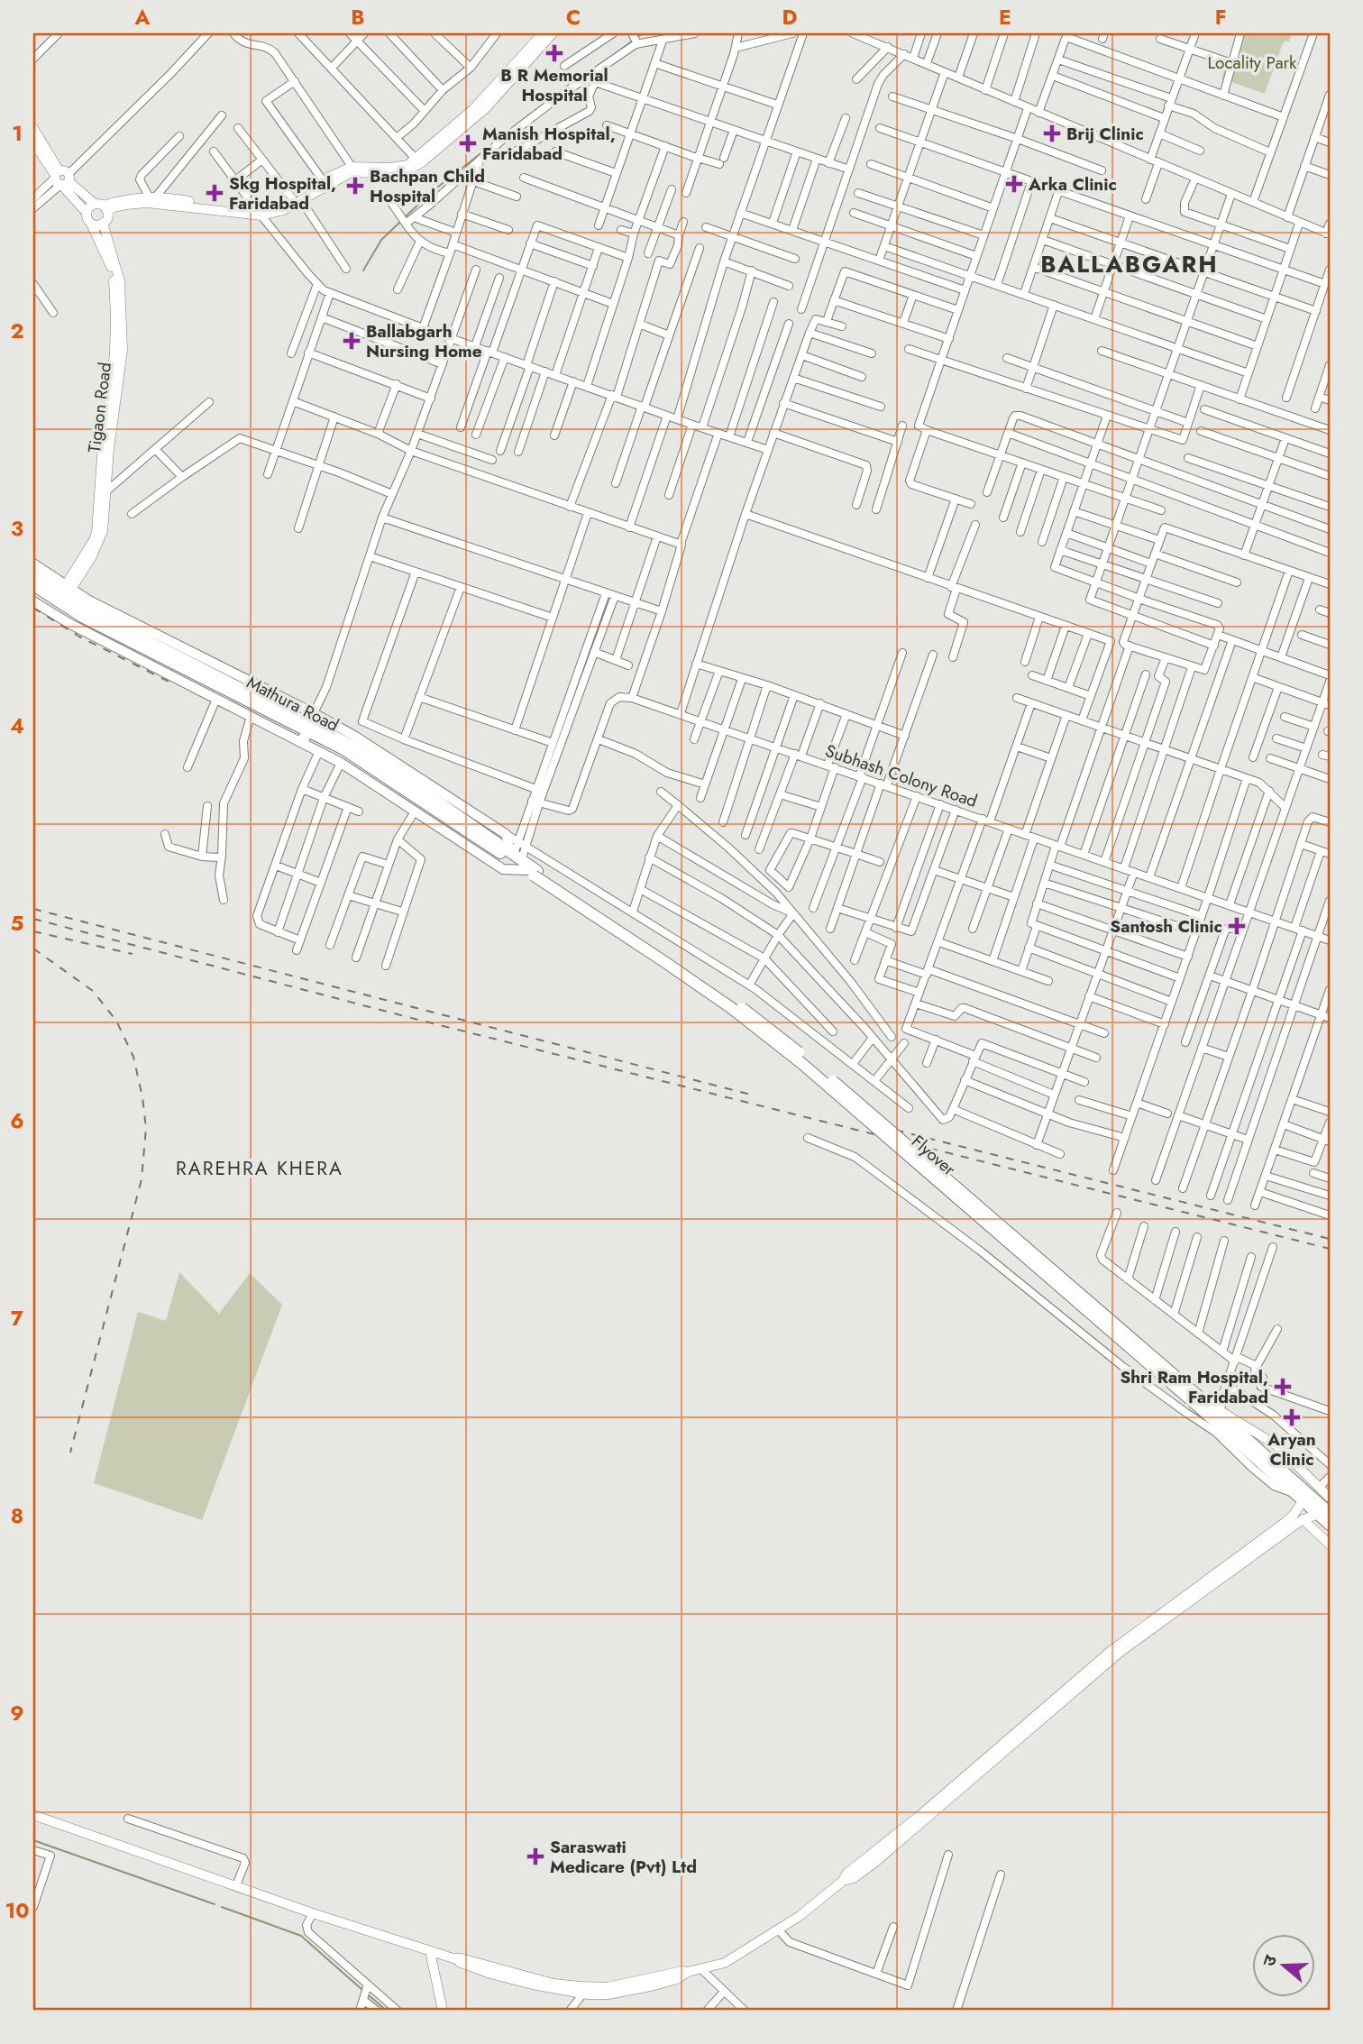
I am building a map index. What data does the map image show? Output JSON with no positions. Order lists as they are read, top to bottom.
{
  "streets": {
    "highway": ["Mathura Road", "Flyover"],
    "street": ["Tigaon Road", "Subhash Colony Road"]
  },
  "crossings": [
    ["Mathura Road", "Flyover"]
  ],
  "districts": ["BALLABGARH", "RAREHRA KHERA"],
  "parks": ["Locality Park"],
  "places": {
    "health": [
      "B R Memorial Hospital",
      "Brij Clinic",
      "Manish Hospital, Faridabad",
      "Arka Clinic",
      "Bachpan Child Hospital",
      "Skg Hospital, Faridabad",
      "Ballabgarh Nursing Home",
      "Santosh Clinic",
      "Shri Ram Hospital, Faridabad",
      "Aryan Clinic",
      "Saraswati Medicare (Pvt) Ltd"
    ]
  },
  "north": "left",
  "grid": {
    "columns": [
      "A",
      "B",
      "C",
      "D",
      "E",
      "F"
    ],
    "rows": [
      "1",
      "2",
      "3",
      "4",
      "5",
      "6",
      "7",
      "8",
      "9",
      "10"
    ]
  }
}
